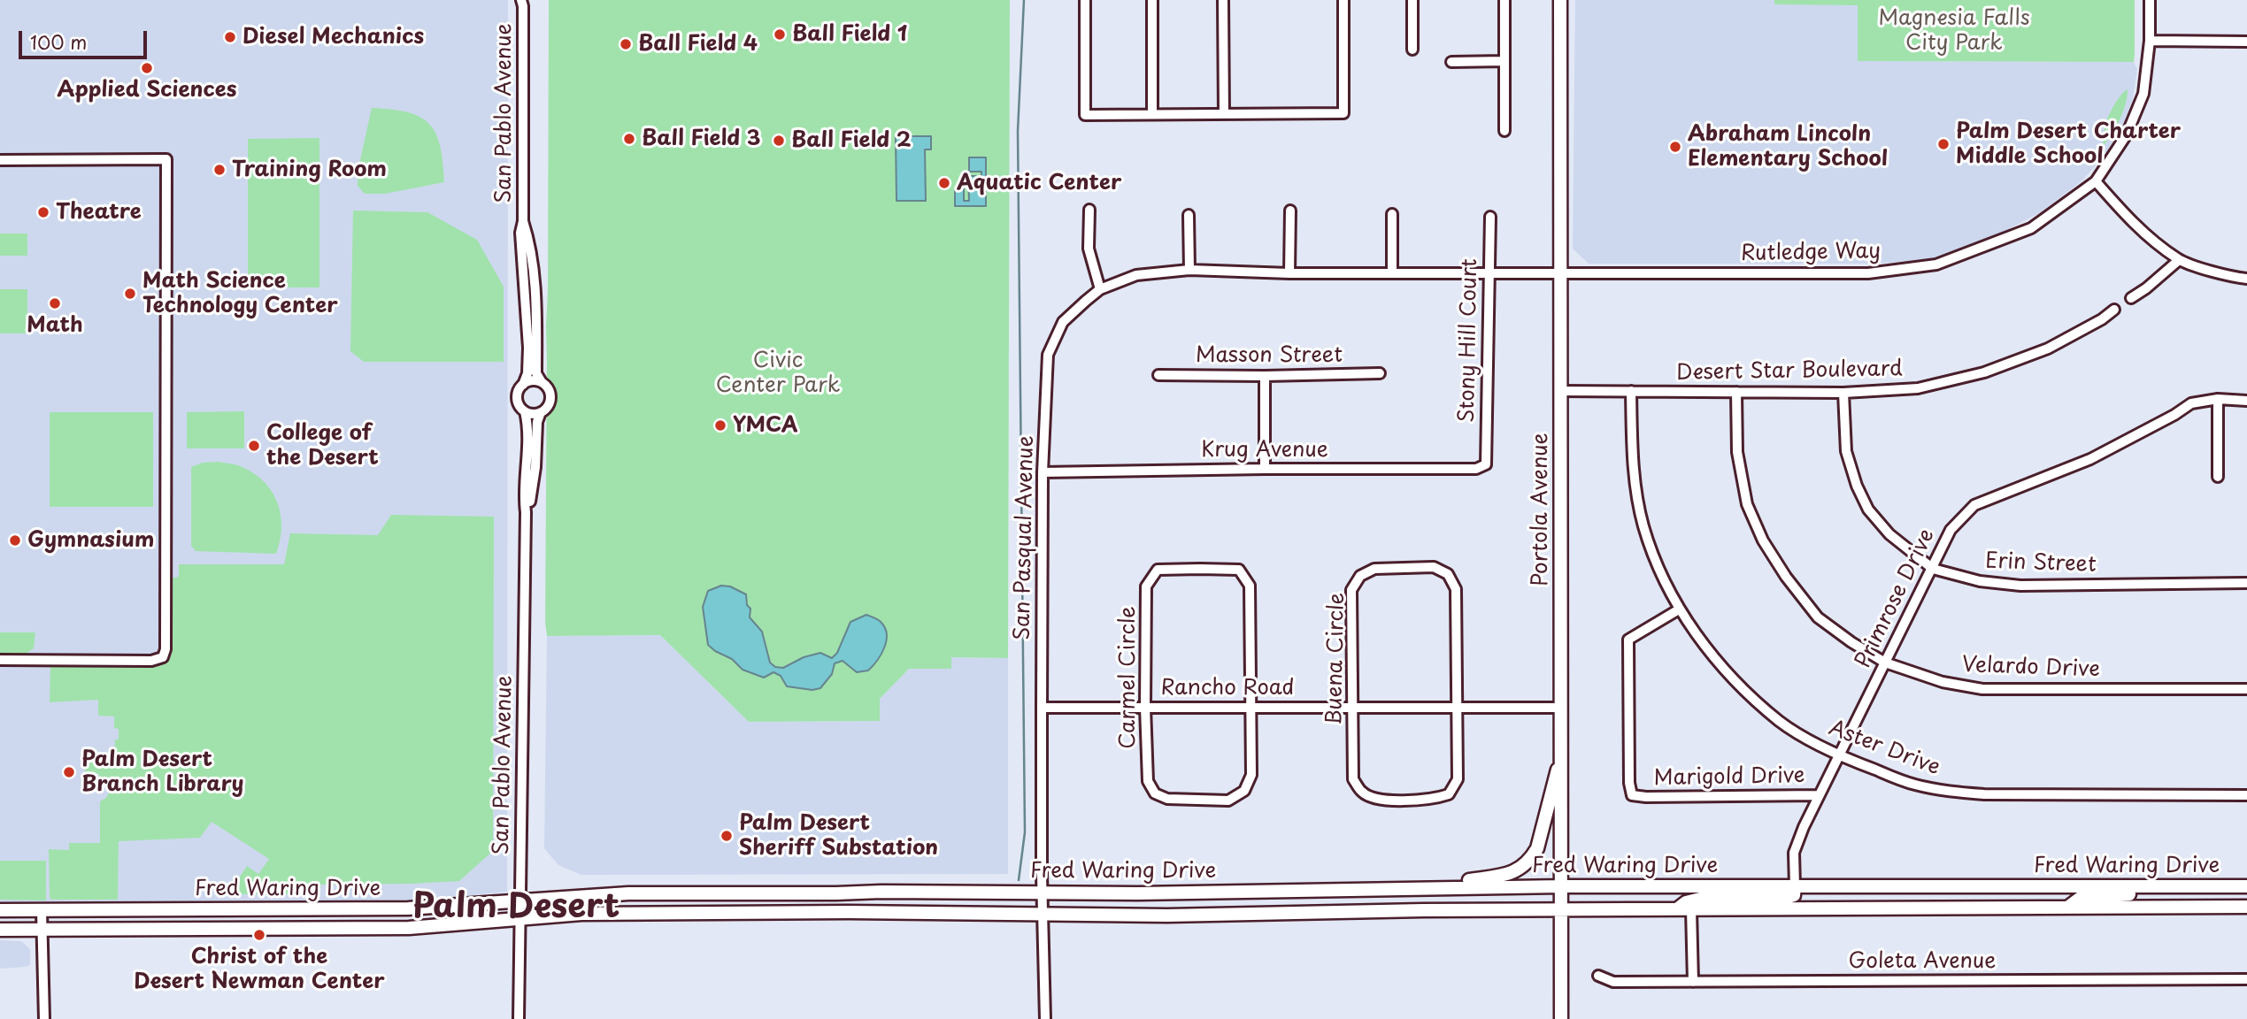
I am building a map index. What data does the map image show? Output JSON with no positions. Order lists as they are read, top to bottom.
{
  "streets": {
    "main road": ["Portola Avenue", "Fred Waring Drive"],
    "street": [
      "San Pablo Avenue",
      "Rutledge Way",
      "Stony Hill Court",
      "Masson Street",
      "Desert Star Boulevard",
      "Krug Avenue",
      "San Pasqual Avenue",
      "Erin Street",
      "Primrose Drive",
      "Buena Circle",
      "Velardo Drive",
      "Carmel Circle",
      "Rancho Road",
      "Aster Drive",
      "Marigold Drive",
      "Goleta Avenue"
    ]
  },
  "crossings": [
    ["San Pablo Avenue", "Fred Waring Drive"],
    ["Rutledge Way", "Stony Hill Court"],
    ["Rutledge Way", "Portola Avenue"],
    ["Rutledge Way", "San Pasqual Avenue"],
    ["Stony Hill Court", "Krug Avenue"],
    ["Desert Star Boulevard", "Portola Avenue"],
    ["Desert Star Boulevard", "Erin Street"],
    ["Desert Star Boulevard", "Velardo Drive"],
    ["Desert Star Boulevard", "Aster Drive"],
    ["Krug Avenue", "San Pasqual Avenue"],
    ["Portola Avenue", "Rancho Road"],
    ["Portola Avenue", "Fred Waring Drive"],
    ["San Pasqual Avenue", "Rancho Road"],
    ["San Pasqual Avenue", "Fred Waring Drive"],
    ["Erin Street", "Primrose Drive"],
    ["Primrose Drive", "Velardo Drive"],
    ["Primrose Drive", "Aster Drive"],
    ["Primrose Drive", "Marigold Drive"],
    ["Primrose Drive", "Fred Waring Drive"],
    ["Buena Circle", "Rancho Road"],
    ["Carmel Circle", "Rancho Road"],
    ["Aster Drive", "Marigold Drive"]
  ],
  "districts": ["Palm Desert"],
  "parks": ["Magnesia Falls City Park", "Civic Center Park"],
  "places": [
    "Ball Field 1",
    "Diesel Mechanics",
    "Ball Field 4",
    "Applied Sciences",
    "Ball Field 3",
    "Ball Field 2",
    "Palm Desert Charter Middle School",
    "Abraham Lincoln Elementary School",
    "Training Room",
    "Aquatic Center",
    "Theatre",
    "Math Science Technology Center",
    "Math",
    "YMCA",
    "College of the Desert",
    "Gymnasium",
    "Palm Desert Branch Library",
    "Palm Desert Sheriff Substation",
    "Christ of the Desert Newman Center"
  ],
  "scale_bar": "100 m"
}
